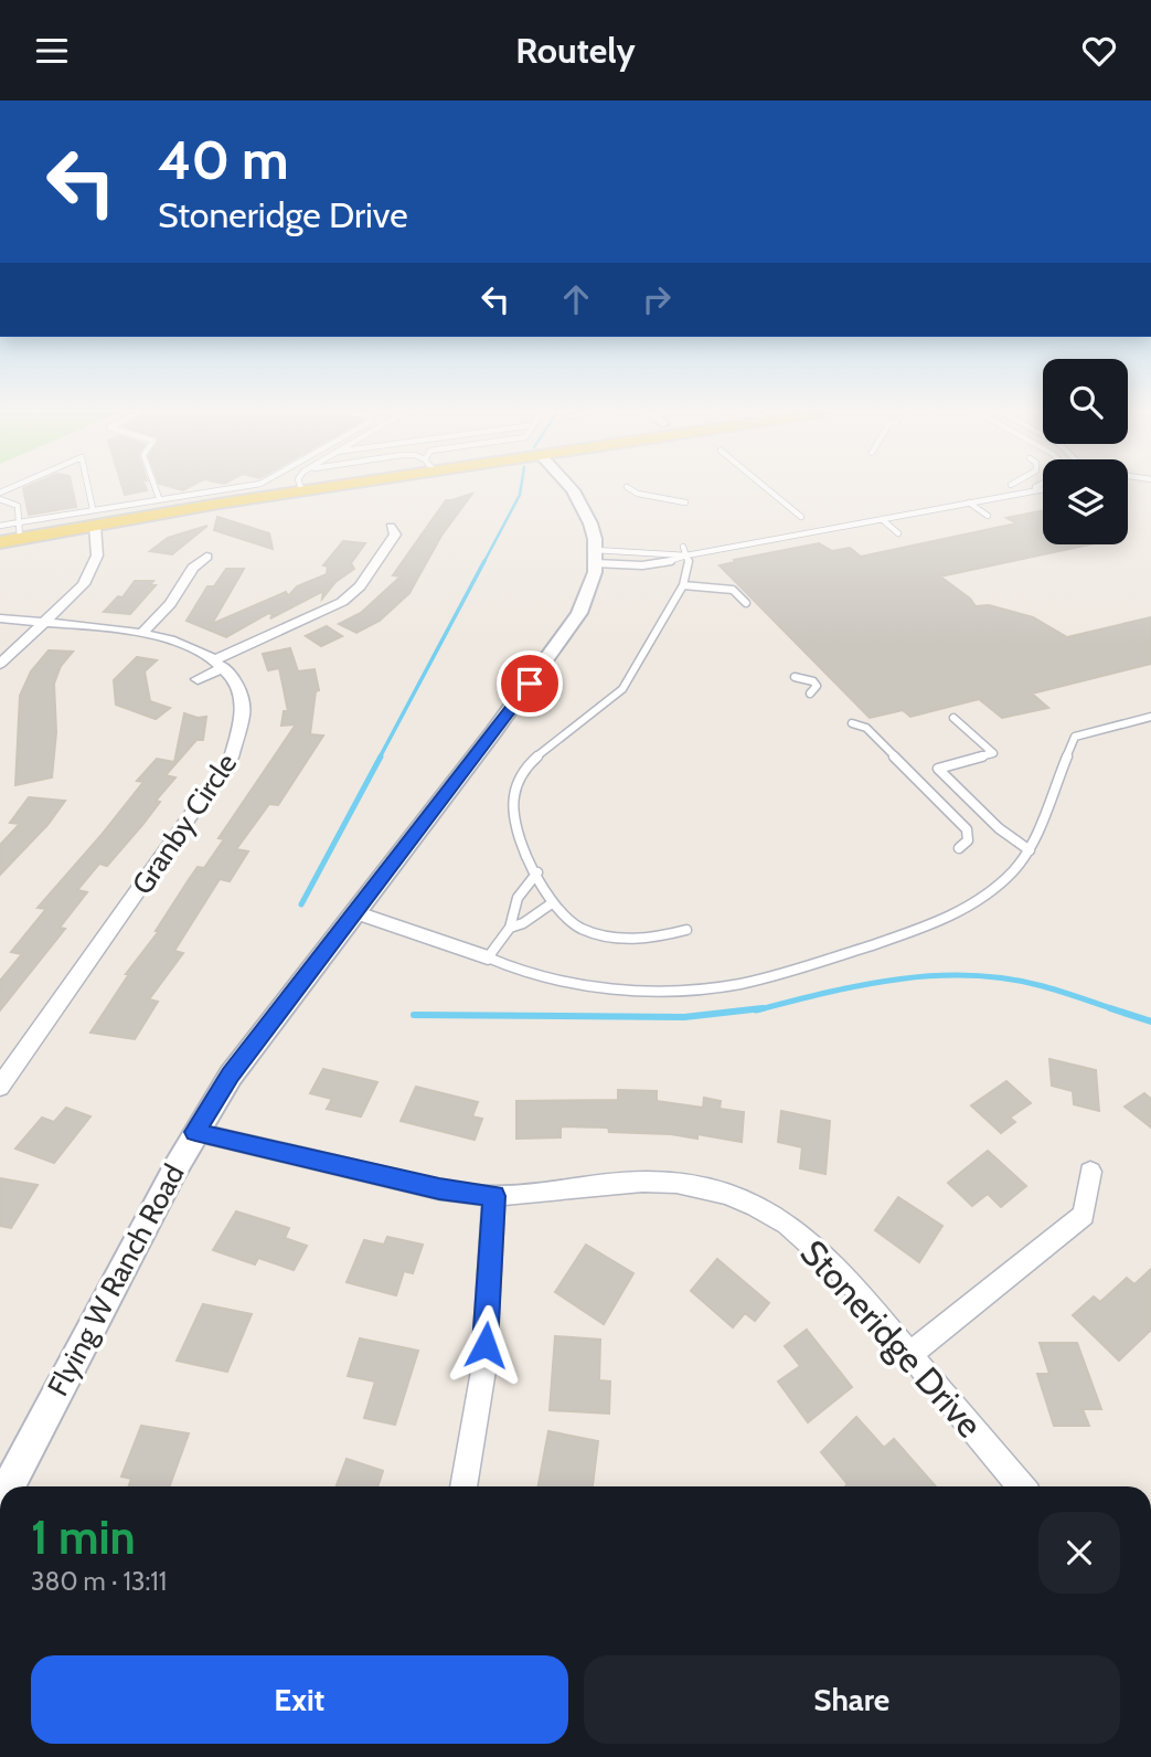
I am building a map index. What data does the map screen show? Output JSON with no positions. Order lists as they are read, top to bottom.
{
  "streets": {
    "street": ["Granby Circle", "Flying W Ranch Road", "Stoneridge Drive"]
  },
  "crossings": [
    ["Flying W Ranch Road", "Stoneridge Drive"]
  ],
  "page": {
    "header": "Routely",
    "turn": ["40 m", "Stoneridge Drive"],
    "heading": ["1 min", "380 m · 13:11"],
    "buttons": ["Exit", "Share"]
  }
}
